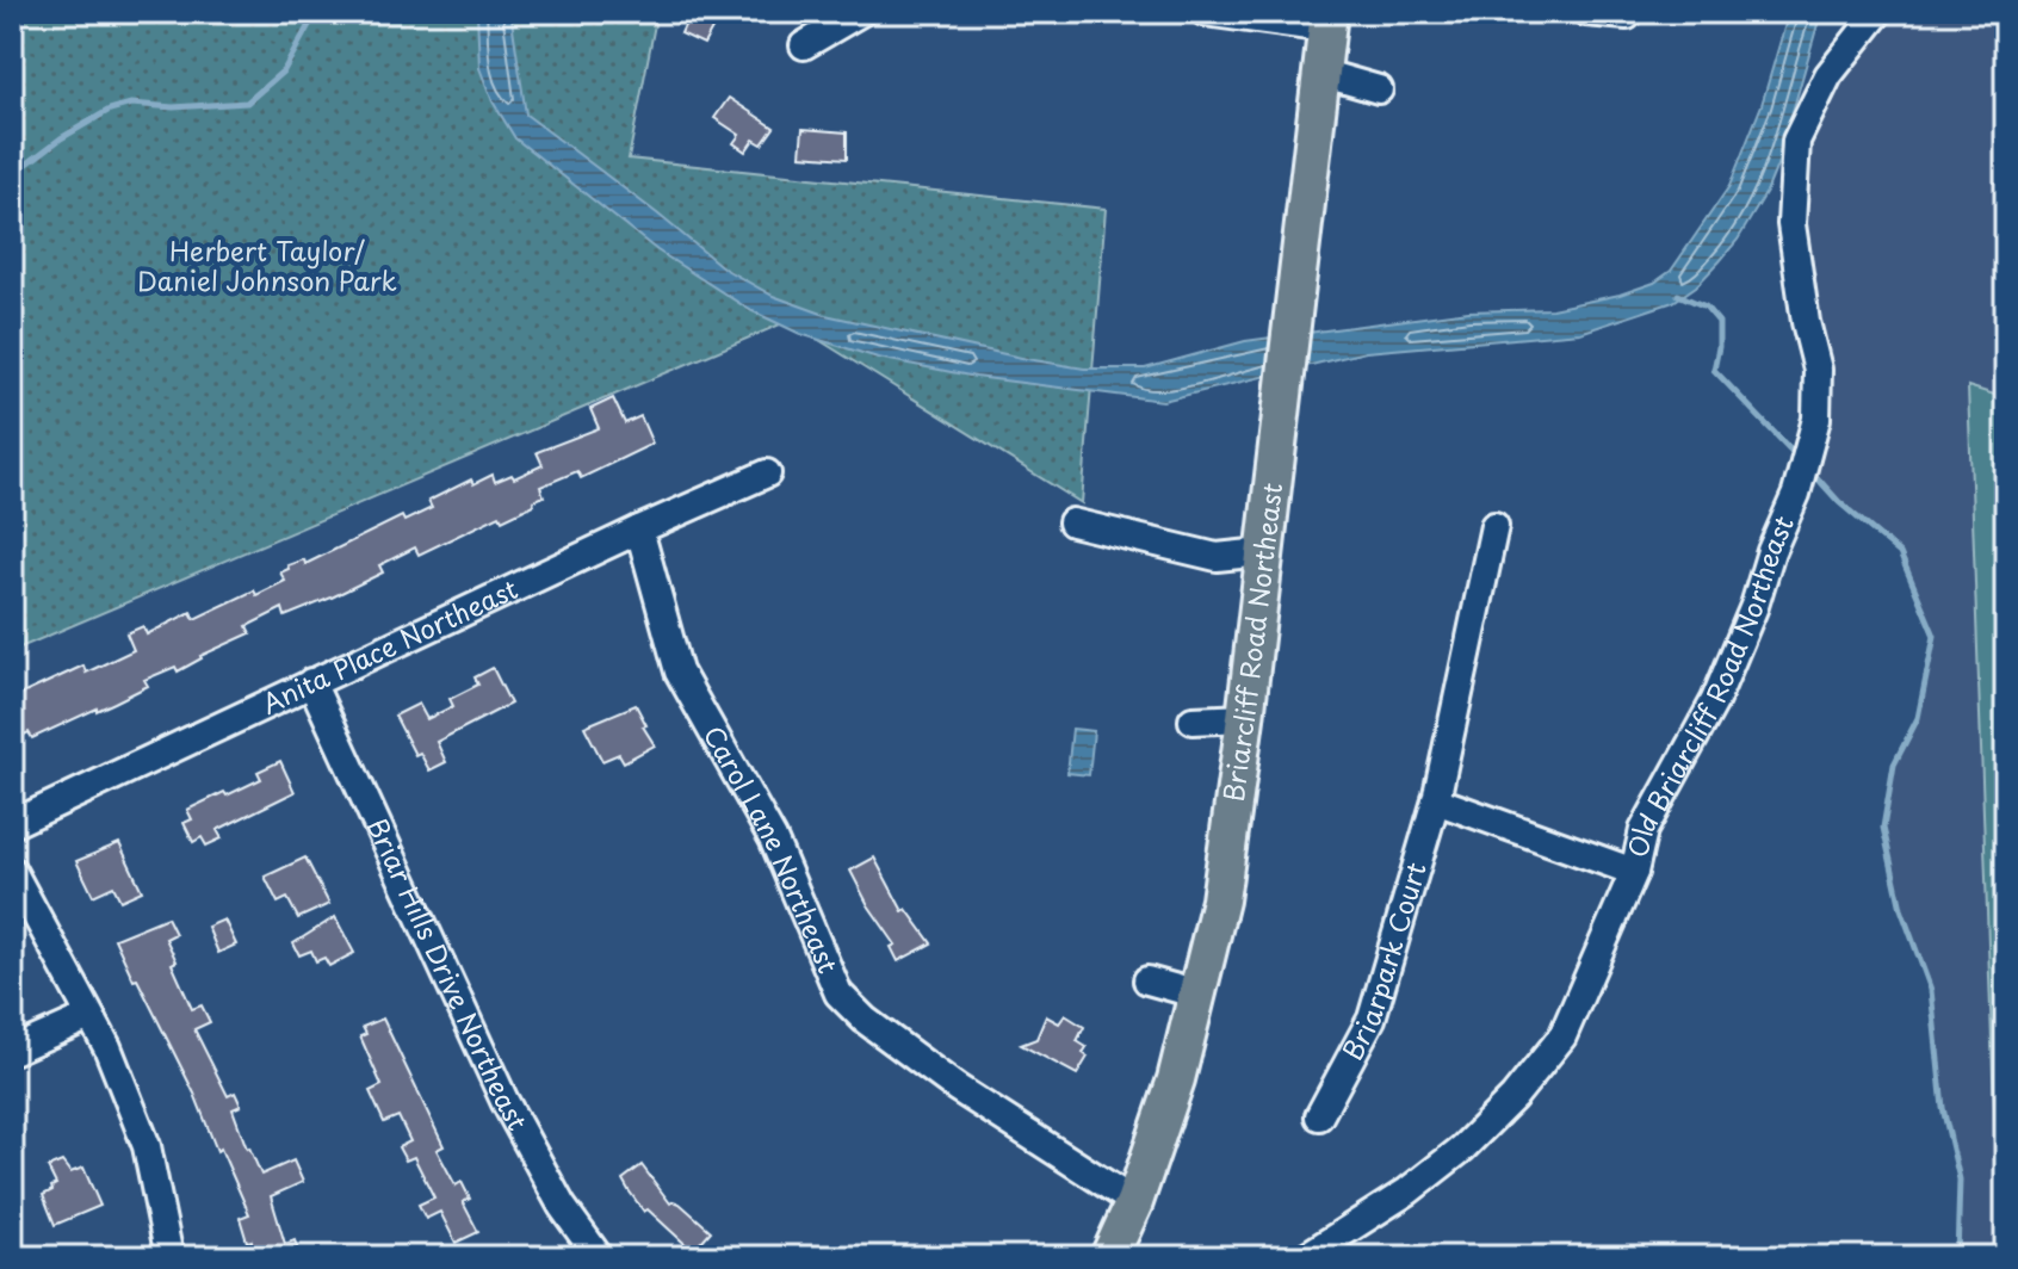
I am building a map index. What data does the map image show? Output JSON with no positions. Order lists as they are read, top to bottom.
{
  "streets": {
    "main road": ["Briarcliff Road Northeast"],
    "street": [
      "Anita Place Northeast",
      "Old Briarcliff Road Northeast",
      "Carol Lane Northeast",
      "Briarpark Court",
      "Briar Hills Drive Northeast"
    ]
  },
  "crossings": [
    ["Briarcliff Road Northeast", "Carol Lane Northeast"],
    ["Anita Place Northeast", "Carol Lane Northeast"],
    ["Anita Place Northeast", "Briar Hills Drive Northeast"]
  ],
  "parks": ["Herbert Taylor/ Daniel Johnson Park"]
}
